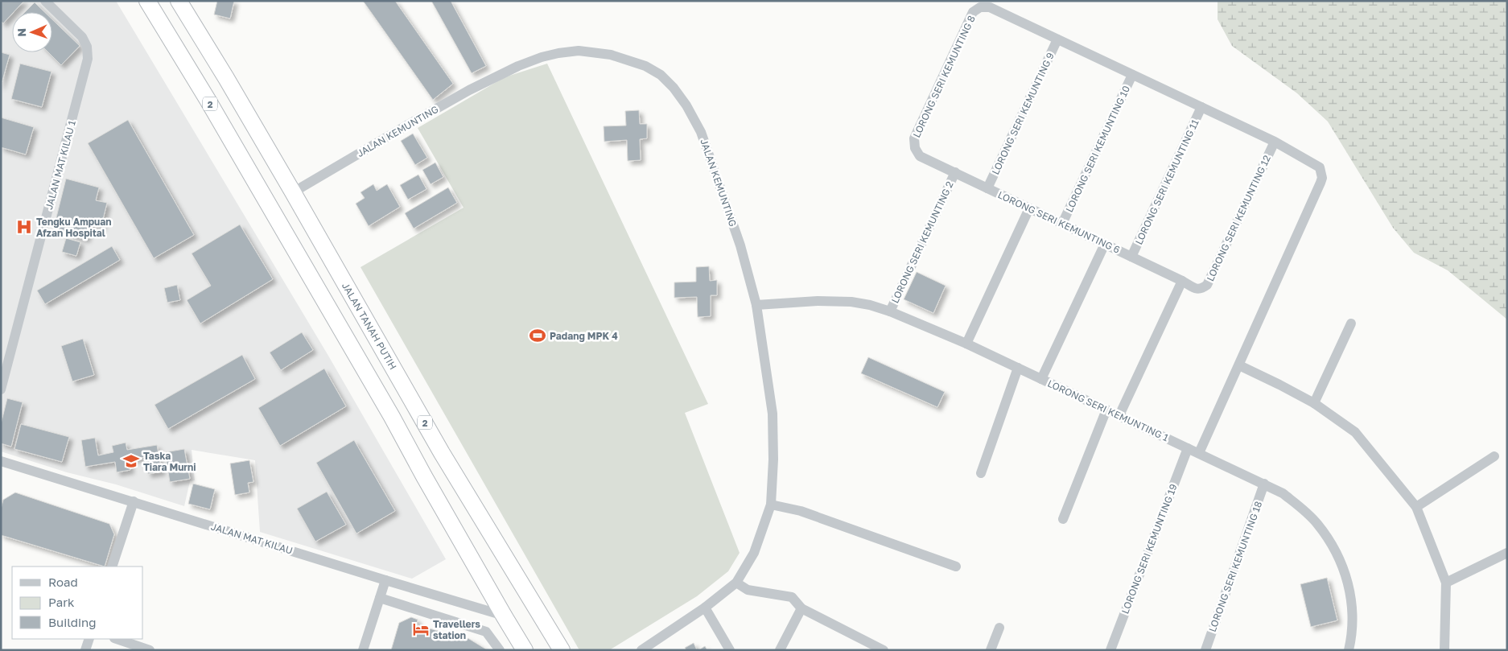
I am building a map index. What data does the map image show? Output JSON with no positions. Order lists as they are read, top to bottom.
{
  "streets": {
    "highway": ["2", "JALAN TANAH PUTIH"],
    "street": [
      "LORONG SERI KEMUNTING 8",
      "LORONG SERI KEMUNTING 9",
      "JALAN KEMUNTING",
      "LORONG SERI KEMUNTING 10",
      "JALAN MAT KILAU 1",
      "LORONG SERI KEMUNTING 11",
      "LORONG SERI KEMUNTING 12",
      "LORONG SERI KEMUNTING 6",
      "LORONG SERI KEMUNTING 2",
      "LORONG SERI KEMUNTING 1",
      "JALAN MAT KILAU",
      "LORONG SERI KEMUNTING 19",
      "LORONG SERI KEMUNTING 18"
    ]
  },
  "crossings": [
    ["LORONG SERI KEMUNTING 8", "LORONG SERI KEMUNTING 9"],
    ["LORONG SERI KEMUNTING 8", "LORONG SERI KEMUNTING 6"],
    ["2", "JALAN MAT KILAU"],
    ["LORONG SERI KEMUNTING 9", "LORONG SERI KEMUNTING 6"],
    ["JALAN KEMUNTING", "JALAN TANAH PUTIH"],
    ["JALAN KEMUNTING", "LORONG SERI KEMUNTING 1"],
    ["LORONG SERI KEMUNTING 10", "LORONG SERI KEMUNTING 6"],
    ["LORONG SERI KEMUNTING 11", "LORONG SERI KEMUNTING 6"],
    ["LORONG SERI KEMUNTING 12", "LORONG SERI KEMUNTING 6"],
    ["LORONG SERI KEMUNTING 6", "LORONG SERI KEMUNTING 2"],
    ["LORONG SERI KEMUNTING 2", "LORONG SERI KEMUNTING 1"],
    ["LORONG SERI KEMUNTING 1", "LORONG SERI KEMUNTING 19"],
    ["LORONG SERI KEMUNTING 1", "LORONG SERI KEMUNTING 18"]
  ],
  "places": {
    "hospital": ["Tengku Ampuan Afzan Hospital"],
    "sports": ["Padang MPK 4"],
    "school or university": ["Taska Tiara Murni"],
    "hotel": ["Travellers station"]
  },
  "legend": ["Road", "Park", "Building"],
  "north": "left"
}
